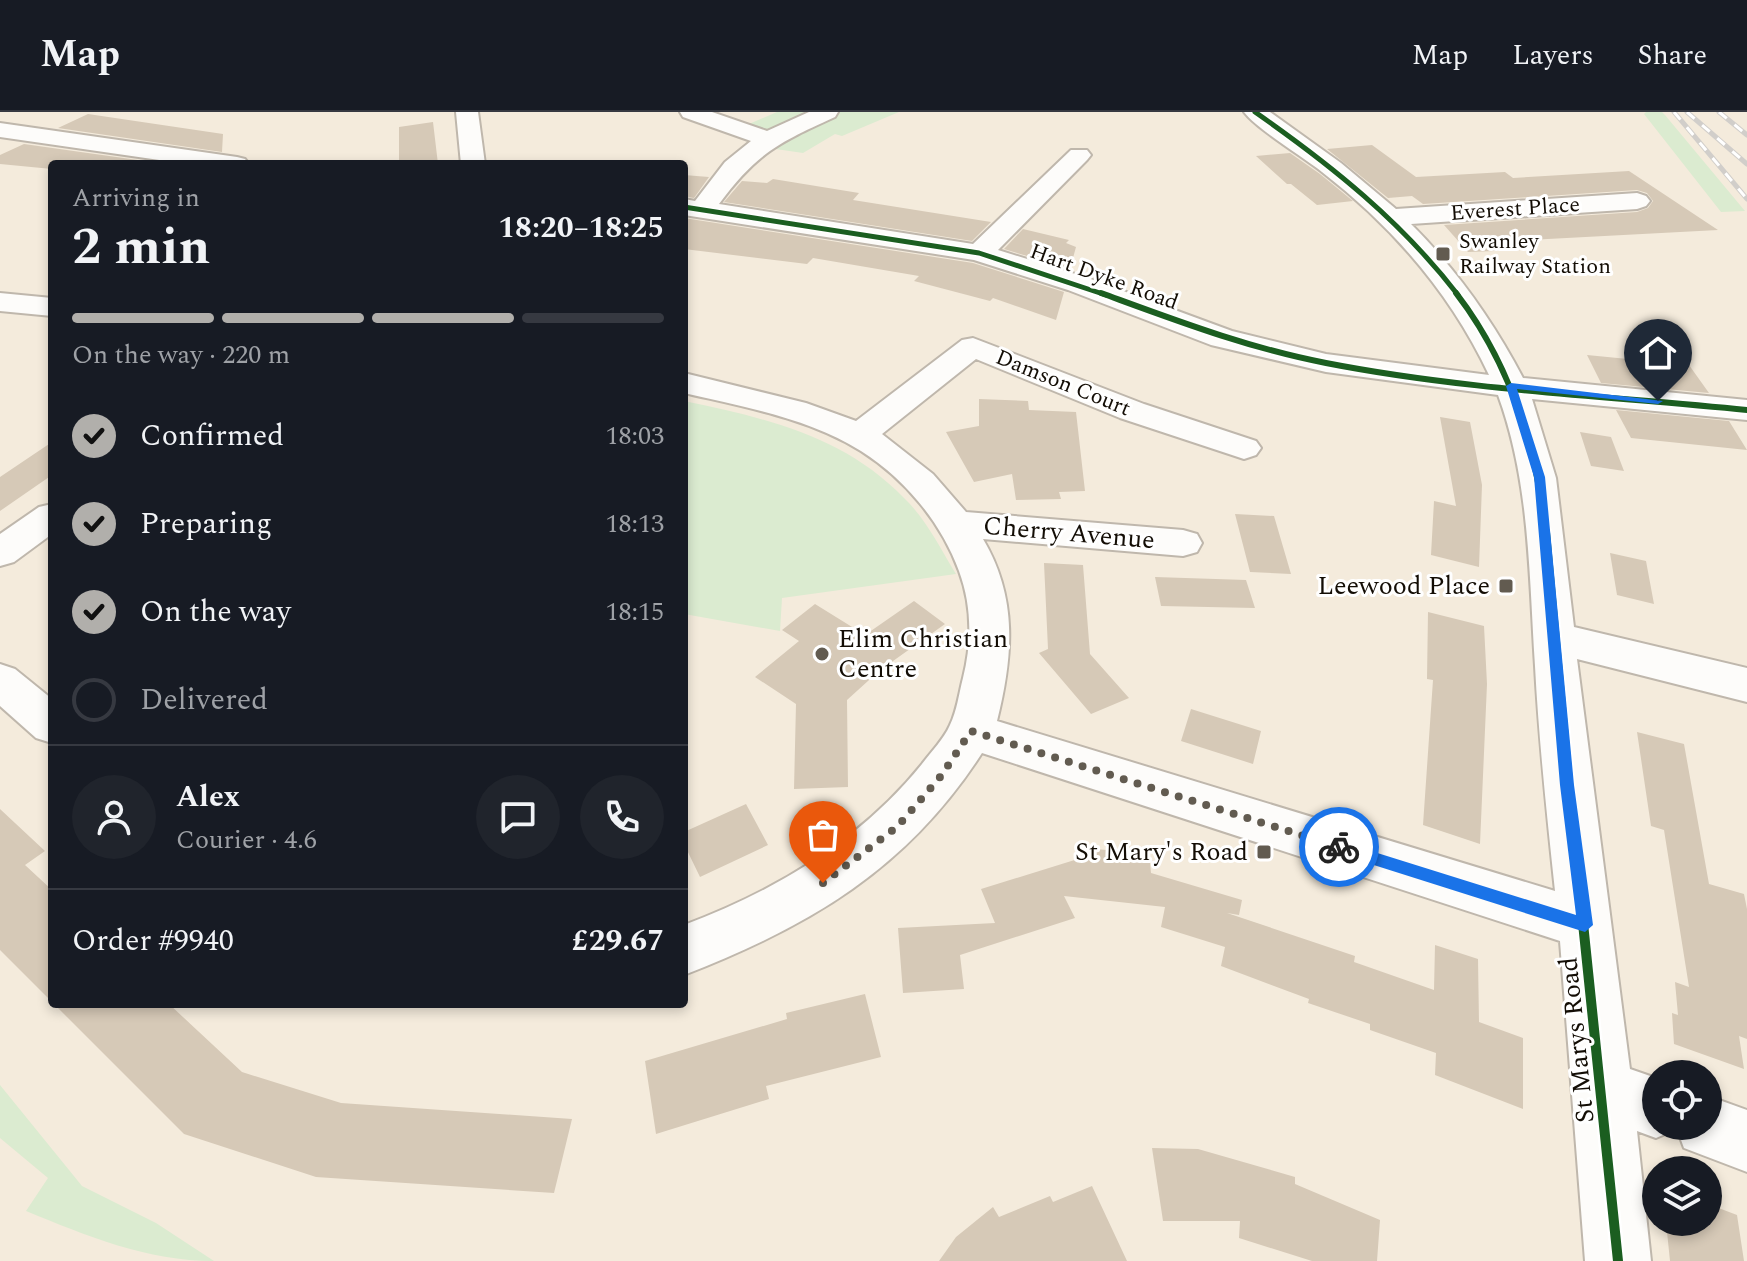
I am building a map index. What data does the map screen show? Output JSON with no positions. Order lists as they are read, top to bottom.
{
  "streets": {
    "street": [
      "Everest Place",
      "Hart Dyke Road",
      "Damson Court",
      "Cherry Avenue",
      "St Marys Road"
    ]
  },
  "crossings": [
    ["Everest Place", "St Marys Road"],
    ["Hart Dyke Road", "St Marys Road"],
    ["Damson Court", "Cherry Avenue"]
  ],
  "places": {
    "transit": ["Swanley Railway Station", "Leewood Place", "St Mary's Road"],
    "other": ["Elim Christian Centre"]
  },
  "page": {
    "header": "Map",
    "nav": ["Map", "Layers", "Share"],
    "heading": ["2 min", "Arriving in", "18:20–18:25"],
    "panel": [
      "Alex",
      "Courier · 4.6",
      "Order #9940",
      "£29.67"
    ],
    "bar": "On the way · 220 m",
    "list": [
      ["Confirmed", "18:03"],
      ["Preparing", "18:13"],
      ["On the way", "18:15"],
      "Delivered"
    ]
  }
}
